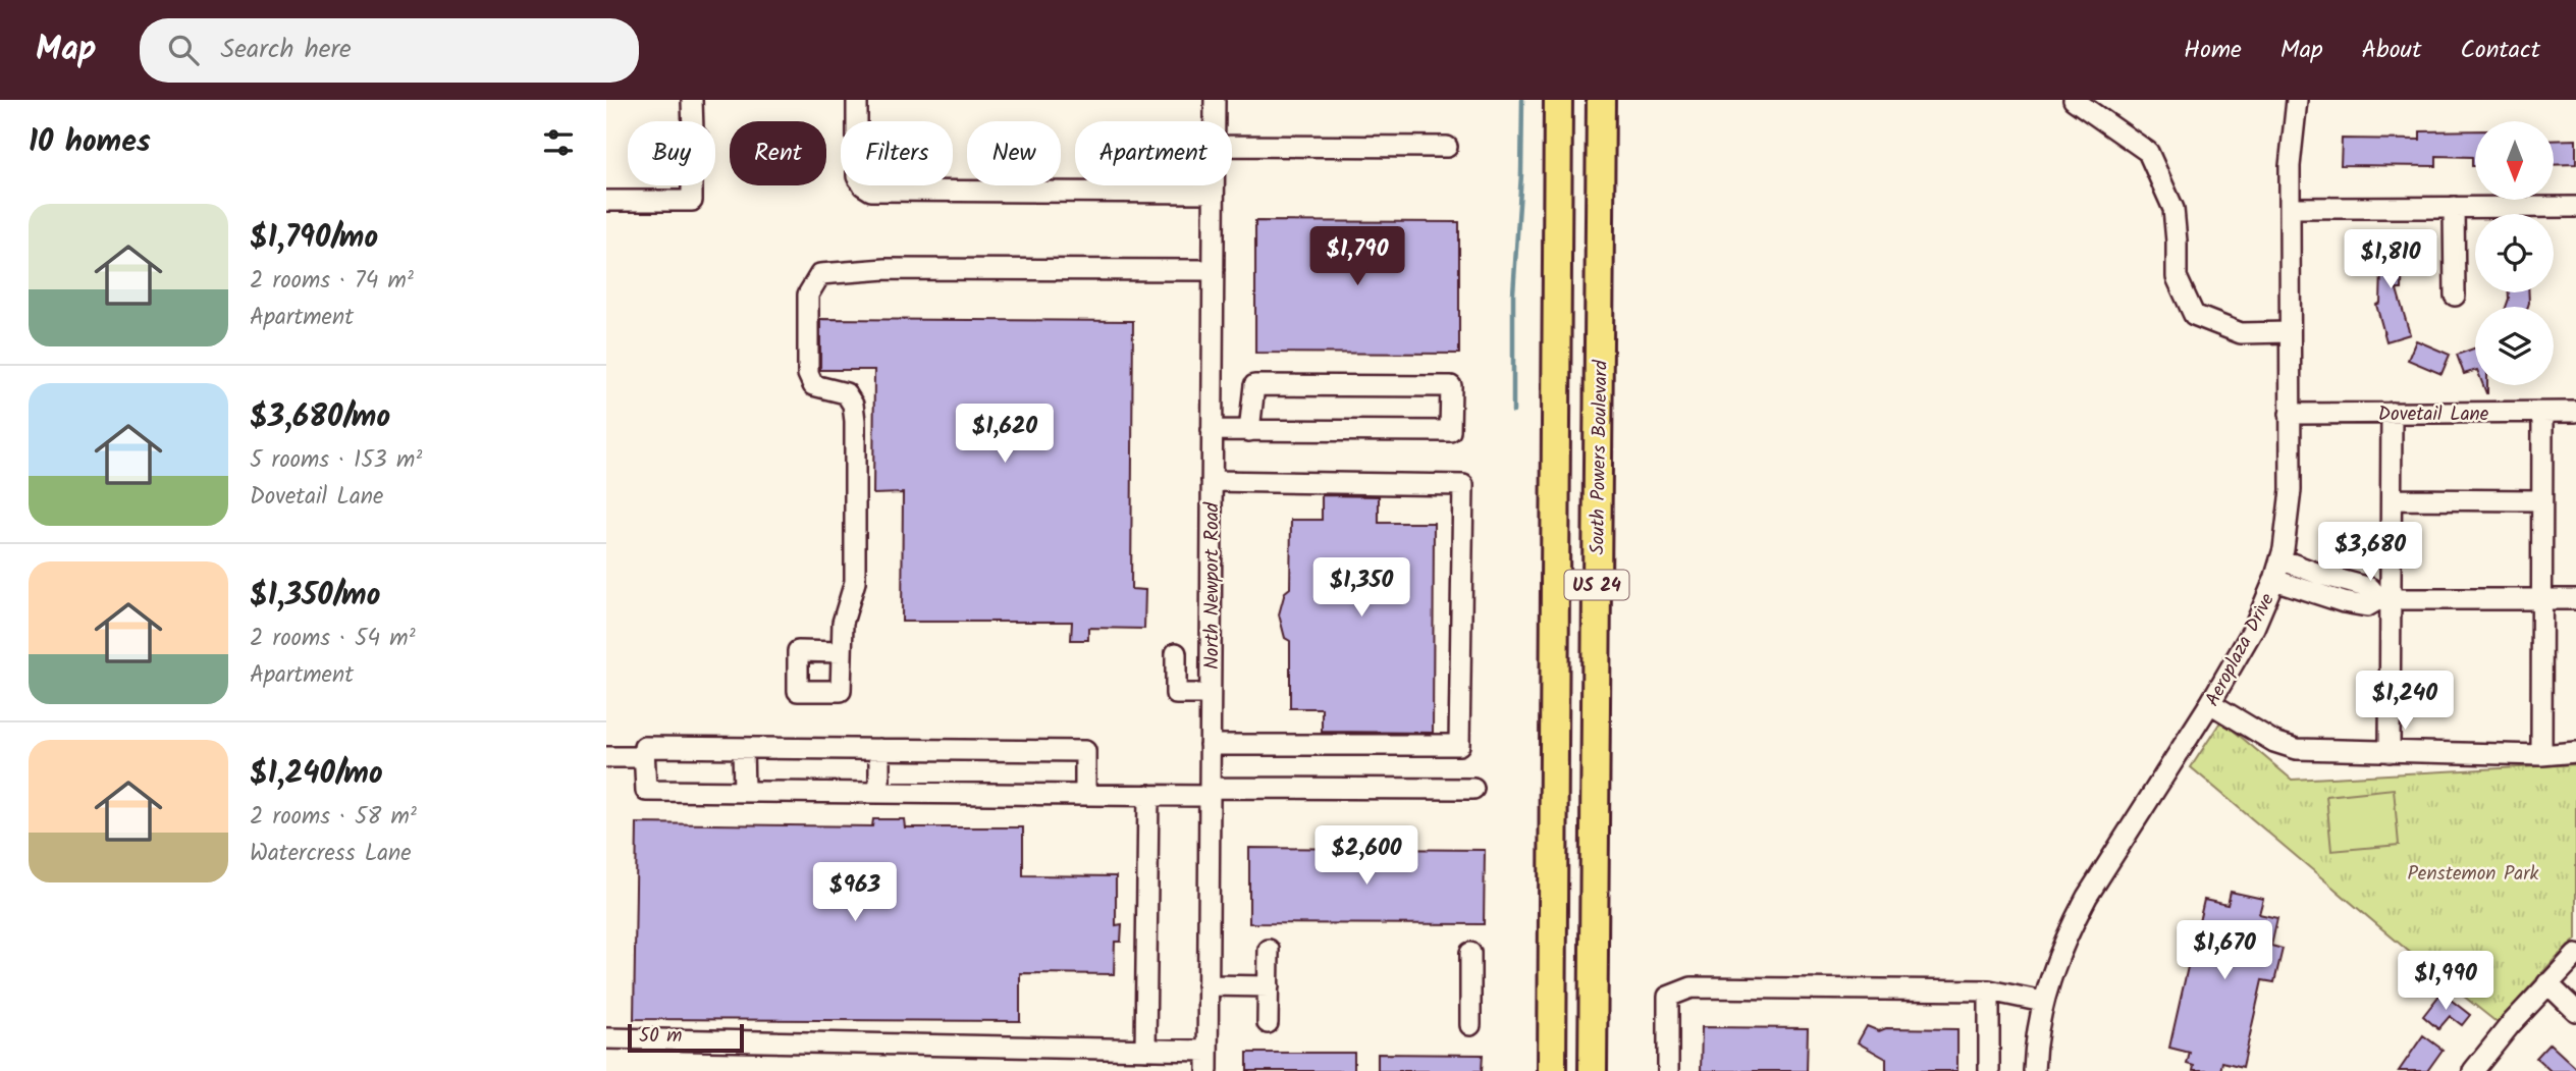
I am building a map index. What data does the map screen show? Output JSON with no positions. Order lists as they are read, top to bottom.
{
  "streets": {
    "highway": ["South Powers Boulevard", "US 24"],
    "street": ["Dovetail Lane", "North Newport Road", "Aeroplaza Drive"]
  },
  "crossings": [
    ["Dovetail Lane", "Aeroplaza Drive"]
  ],
  "parks": ["Penstemon Park"],
  "scale_bar": "50 m",
  "north": "bottom",
  "page": {
    "header": "Map",
    "search": "Search here",
    "nav": [
      "Home",
      "Map",
      "About",
      "Contact"
    ],
    "heading": "10 homes",
    "chip": [
      "Buy",
      "Rent",
      "Filters",
      "New",
      "Apartment"
    ],
    "list": [
      {
        "name": "$1,790/mo",
        "note": "2 rooms · 74 m² · Apartment"
      },
      {
        "name": "$3,680/mo",
        "note": "5 rooms · 153 m² · Dovetail Lane"
      },
      {
        "name": "$1,350/mo",
        "note": "2 rooms · 54 m² · Apartment"
      },
      {
        "name": "$1,240/mo",
        "note": "2 rooms · 58 m² · Watercress Lane"
      }
    ],
    "price": [
      "$1,790",
      "$1,810",
      "$1,620",
      "$3,680",
      "$1,350",
      "$1,240",
      "$2,600",
      "$963",
      "$1,670",
      "$1,990"
    ],
    "scale": "50 m"
  }
}
